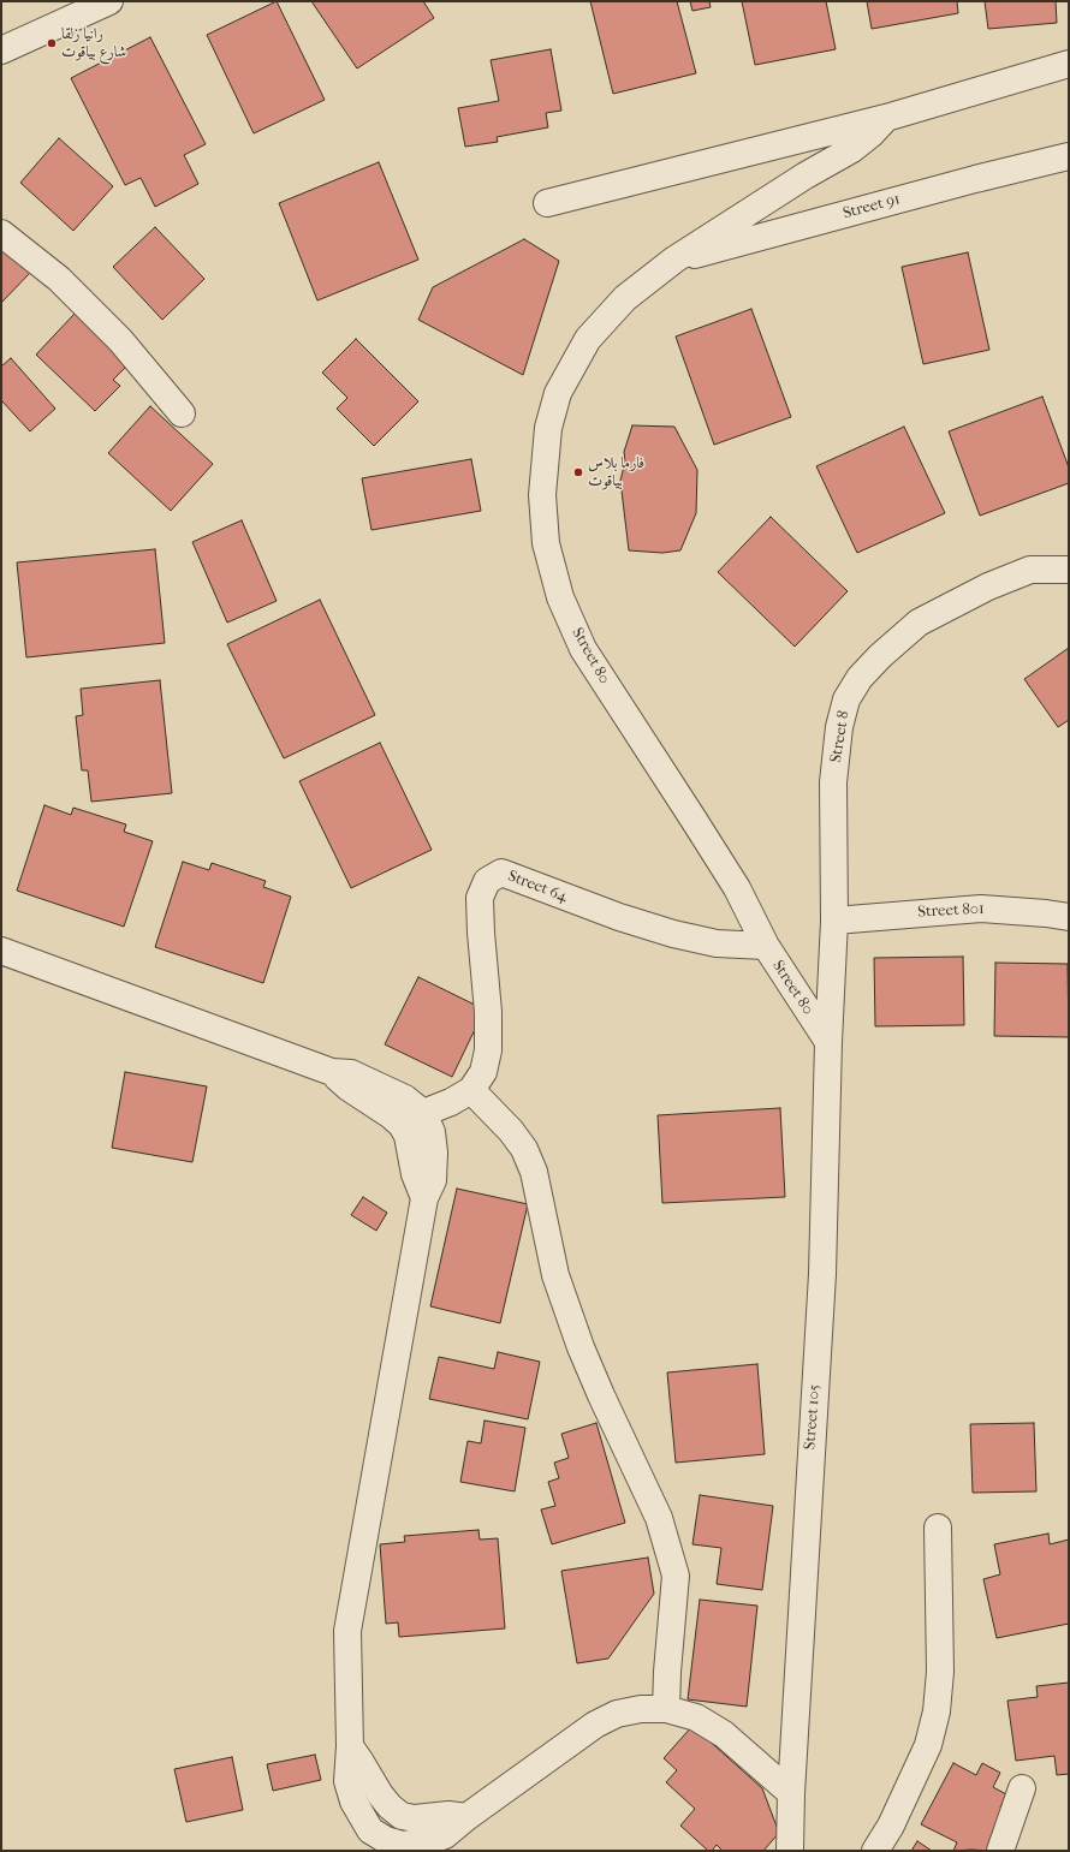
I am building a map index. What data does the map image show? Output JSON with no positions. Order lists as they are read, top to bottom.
{
  "streets": {
    "street": [
      "Street 91",
      "Street 80",
      "Street 8",
      "Street 64",
      "Street 801",
      "Street 105"
    ]
  },
  "crossings": [
    ["Street 91", "Street 80"],
    ["Street 80", "Street 8"],
    ["Street 80", "Street 64"],
    ["Street 80", "Street 105"],
    ["Street 8", "Street 801"],
    ["Street 8", "Street 105"]
  ],
  "places": ["رانيا زلقا شارع بياقوت", "فارما بلاس بياقوت"]
}
